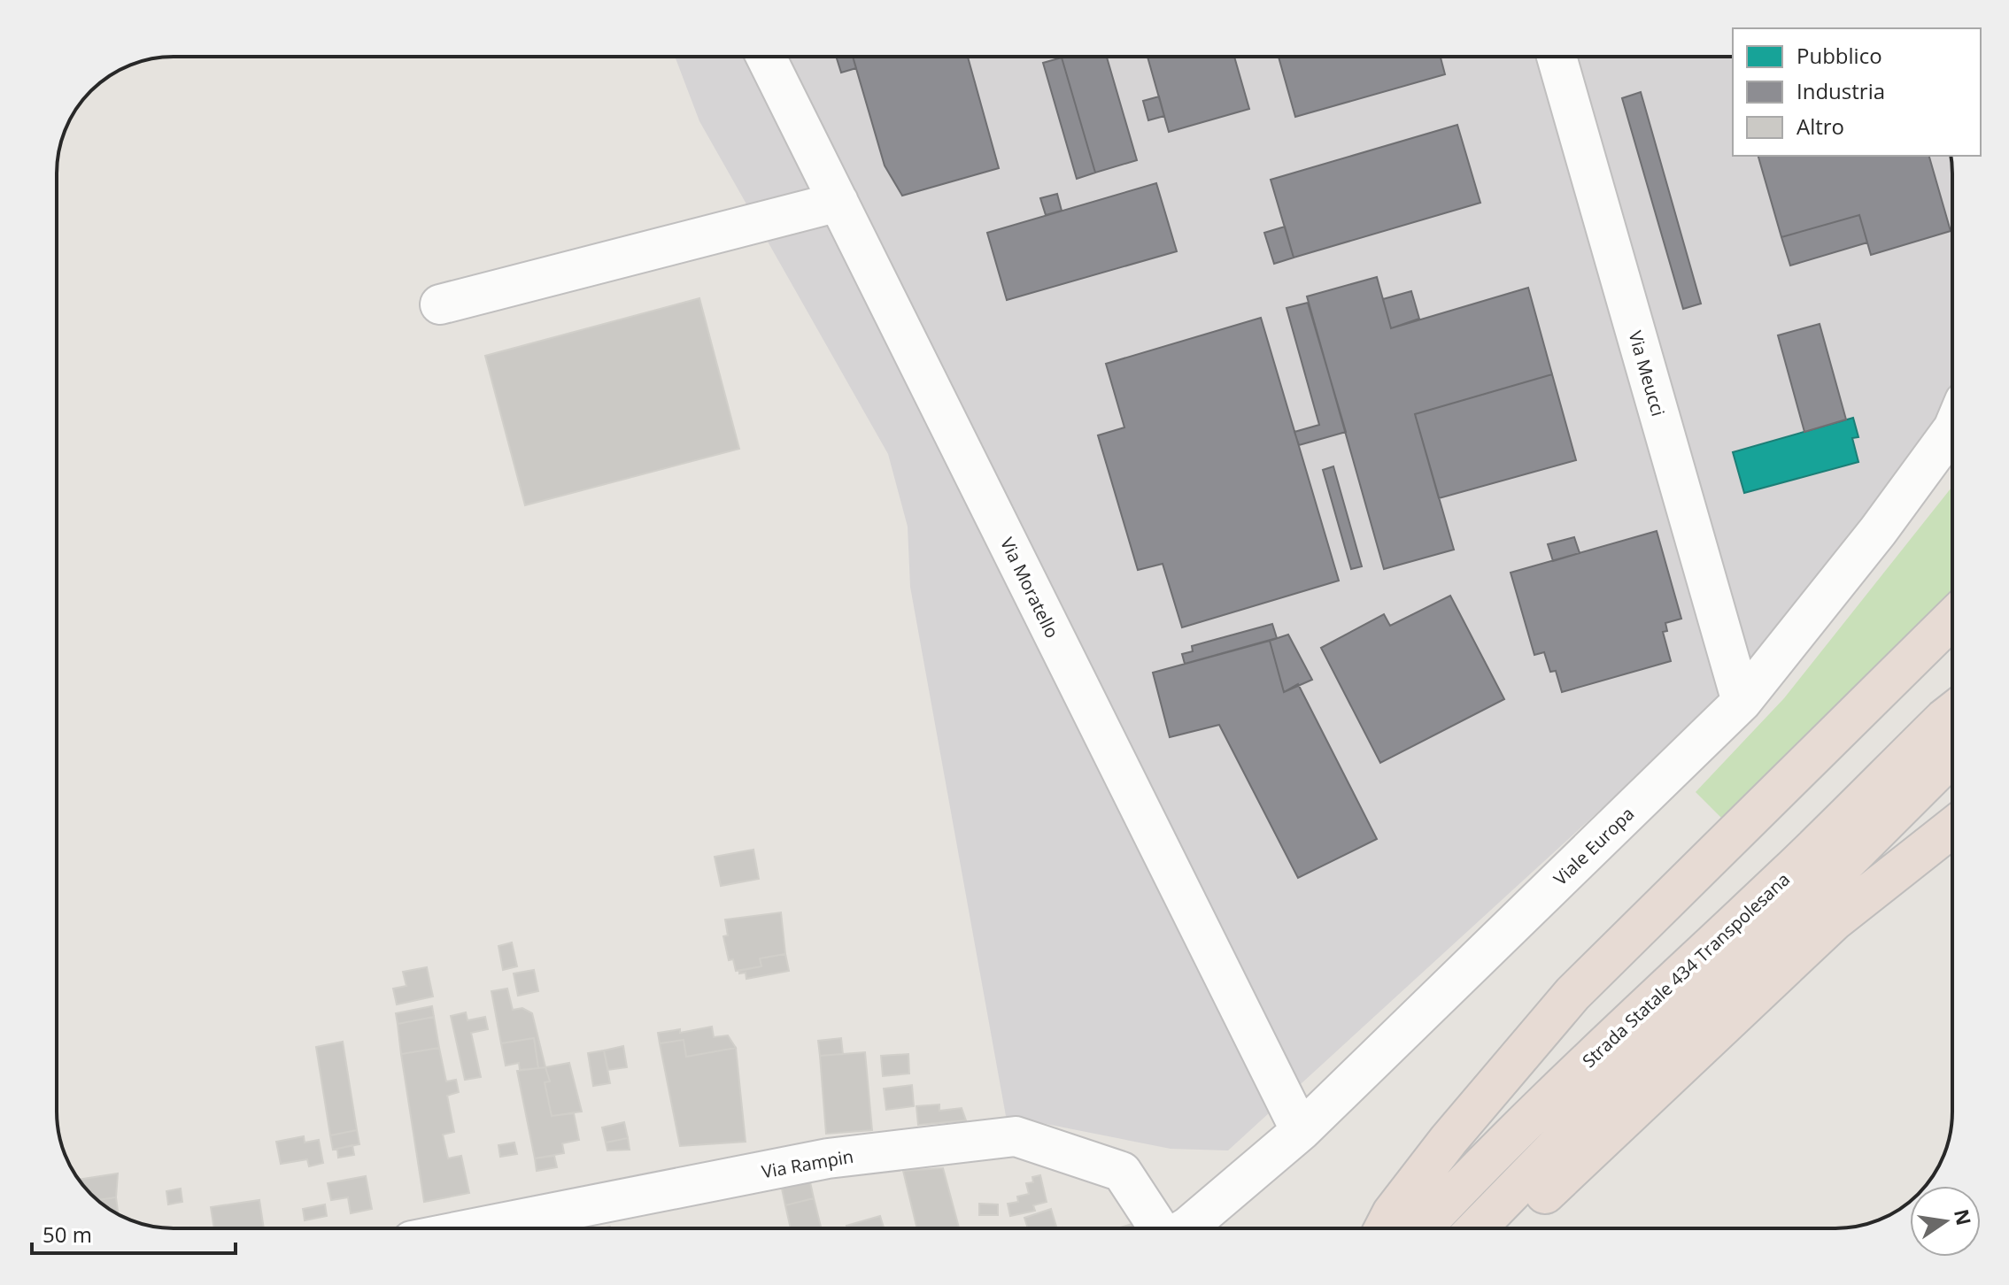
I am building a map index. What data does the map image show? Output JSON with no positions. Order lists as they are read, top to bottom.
{
  "streets": {
    "highway": ["Strada Statale 434 Transpolesana"],
    "street": [
      "Via Meucci",
      "Via Moratello",
      "Viale Europa",
      "Via Rampin"
    ]
  },
  "crossings": [
    ["Via Meucci", "Viale Europa"],
    ["Via Moratello", "Viale Europa"]
  ],
  "legend": ["Pubblico", "Industria", "Altro"],
  "scale_bar": "50 m",
  "north": "right"
}
